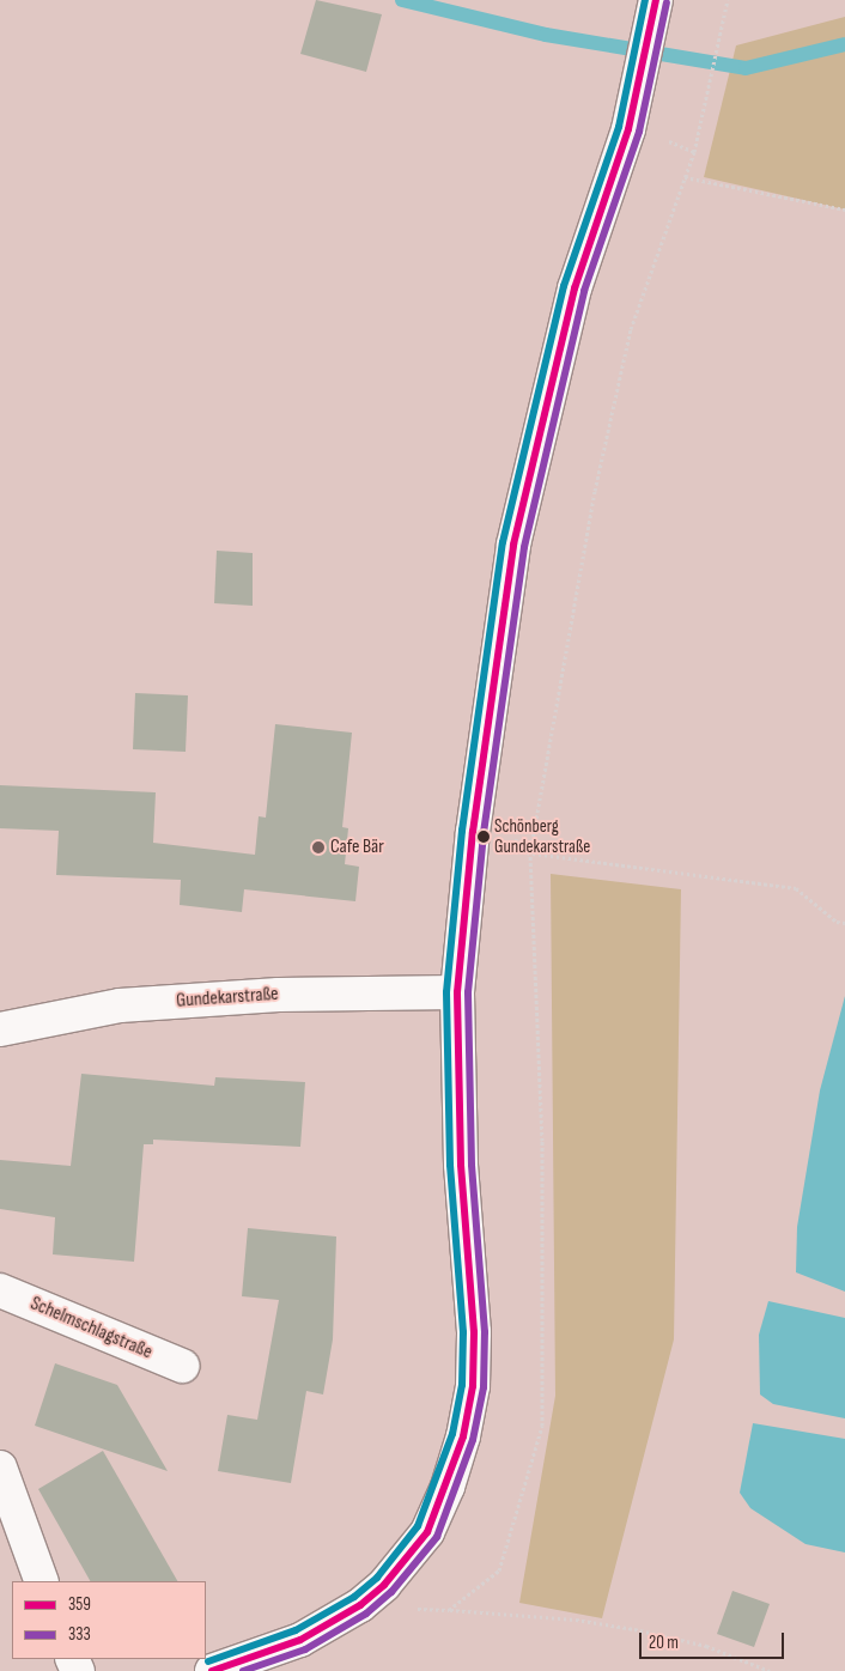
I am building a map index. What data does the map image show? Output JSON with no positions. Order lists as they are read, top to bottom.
{
  "streets": {
    "street": ["Gundekarstraße", "Schelmschlagstraße"]
  },
  "places": ["Schönberg Gundekarstraße", "Cafe Bär"],
  "lines": ["transit line 359", "transit line 333"],
  "legend": ["359", "333"],
  "scale_bar": "20 m"
}
